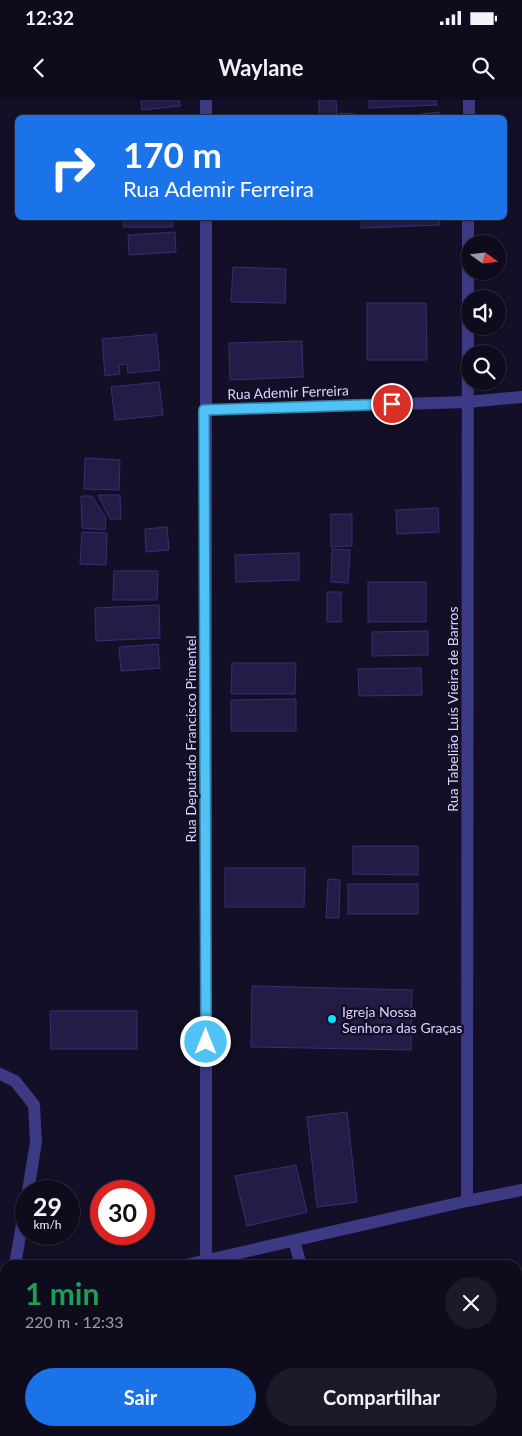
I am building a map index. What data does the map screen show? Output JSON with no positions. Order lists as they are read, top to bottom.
{
  "streets": {
    "street": ["Rua Ademir Ferreira", "Rua Tabelião Luís Vieira de Barros", "Rua Deputado Francisco Pimentel"]
  },
  "crossings": [
    ["Rua Ademir Ferreira", "Rua Tabelião Luís Vieira de Barros"],
    ["Rua Ademir Ferreira", "Rua Deputado Francisco Pimentel"]
  ],
  "places": ["Igreja Nossa Senhora das Graças"],
  "north": "right",
  "page": {
    "status": "12:32",
    "header": "Waylane",
    "turn": ["170 m", "Rua Ademir Ferreira"],
    "speed": "29 km/h",
    "limit": "30",
    "heading": ["1 min", "220 m · 12:33"],
    "buttons": ["Sair", "Compartilhar"]
  }
}
